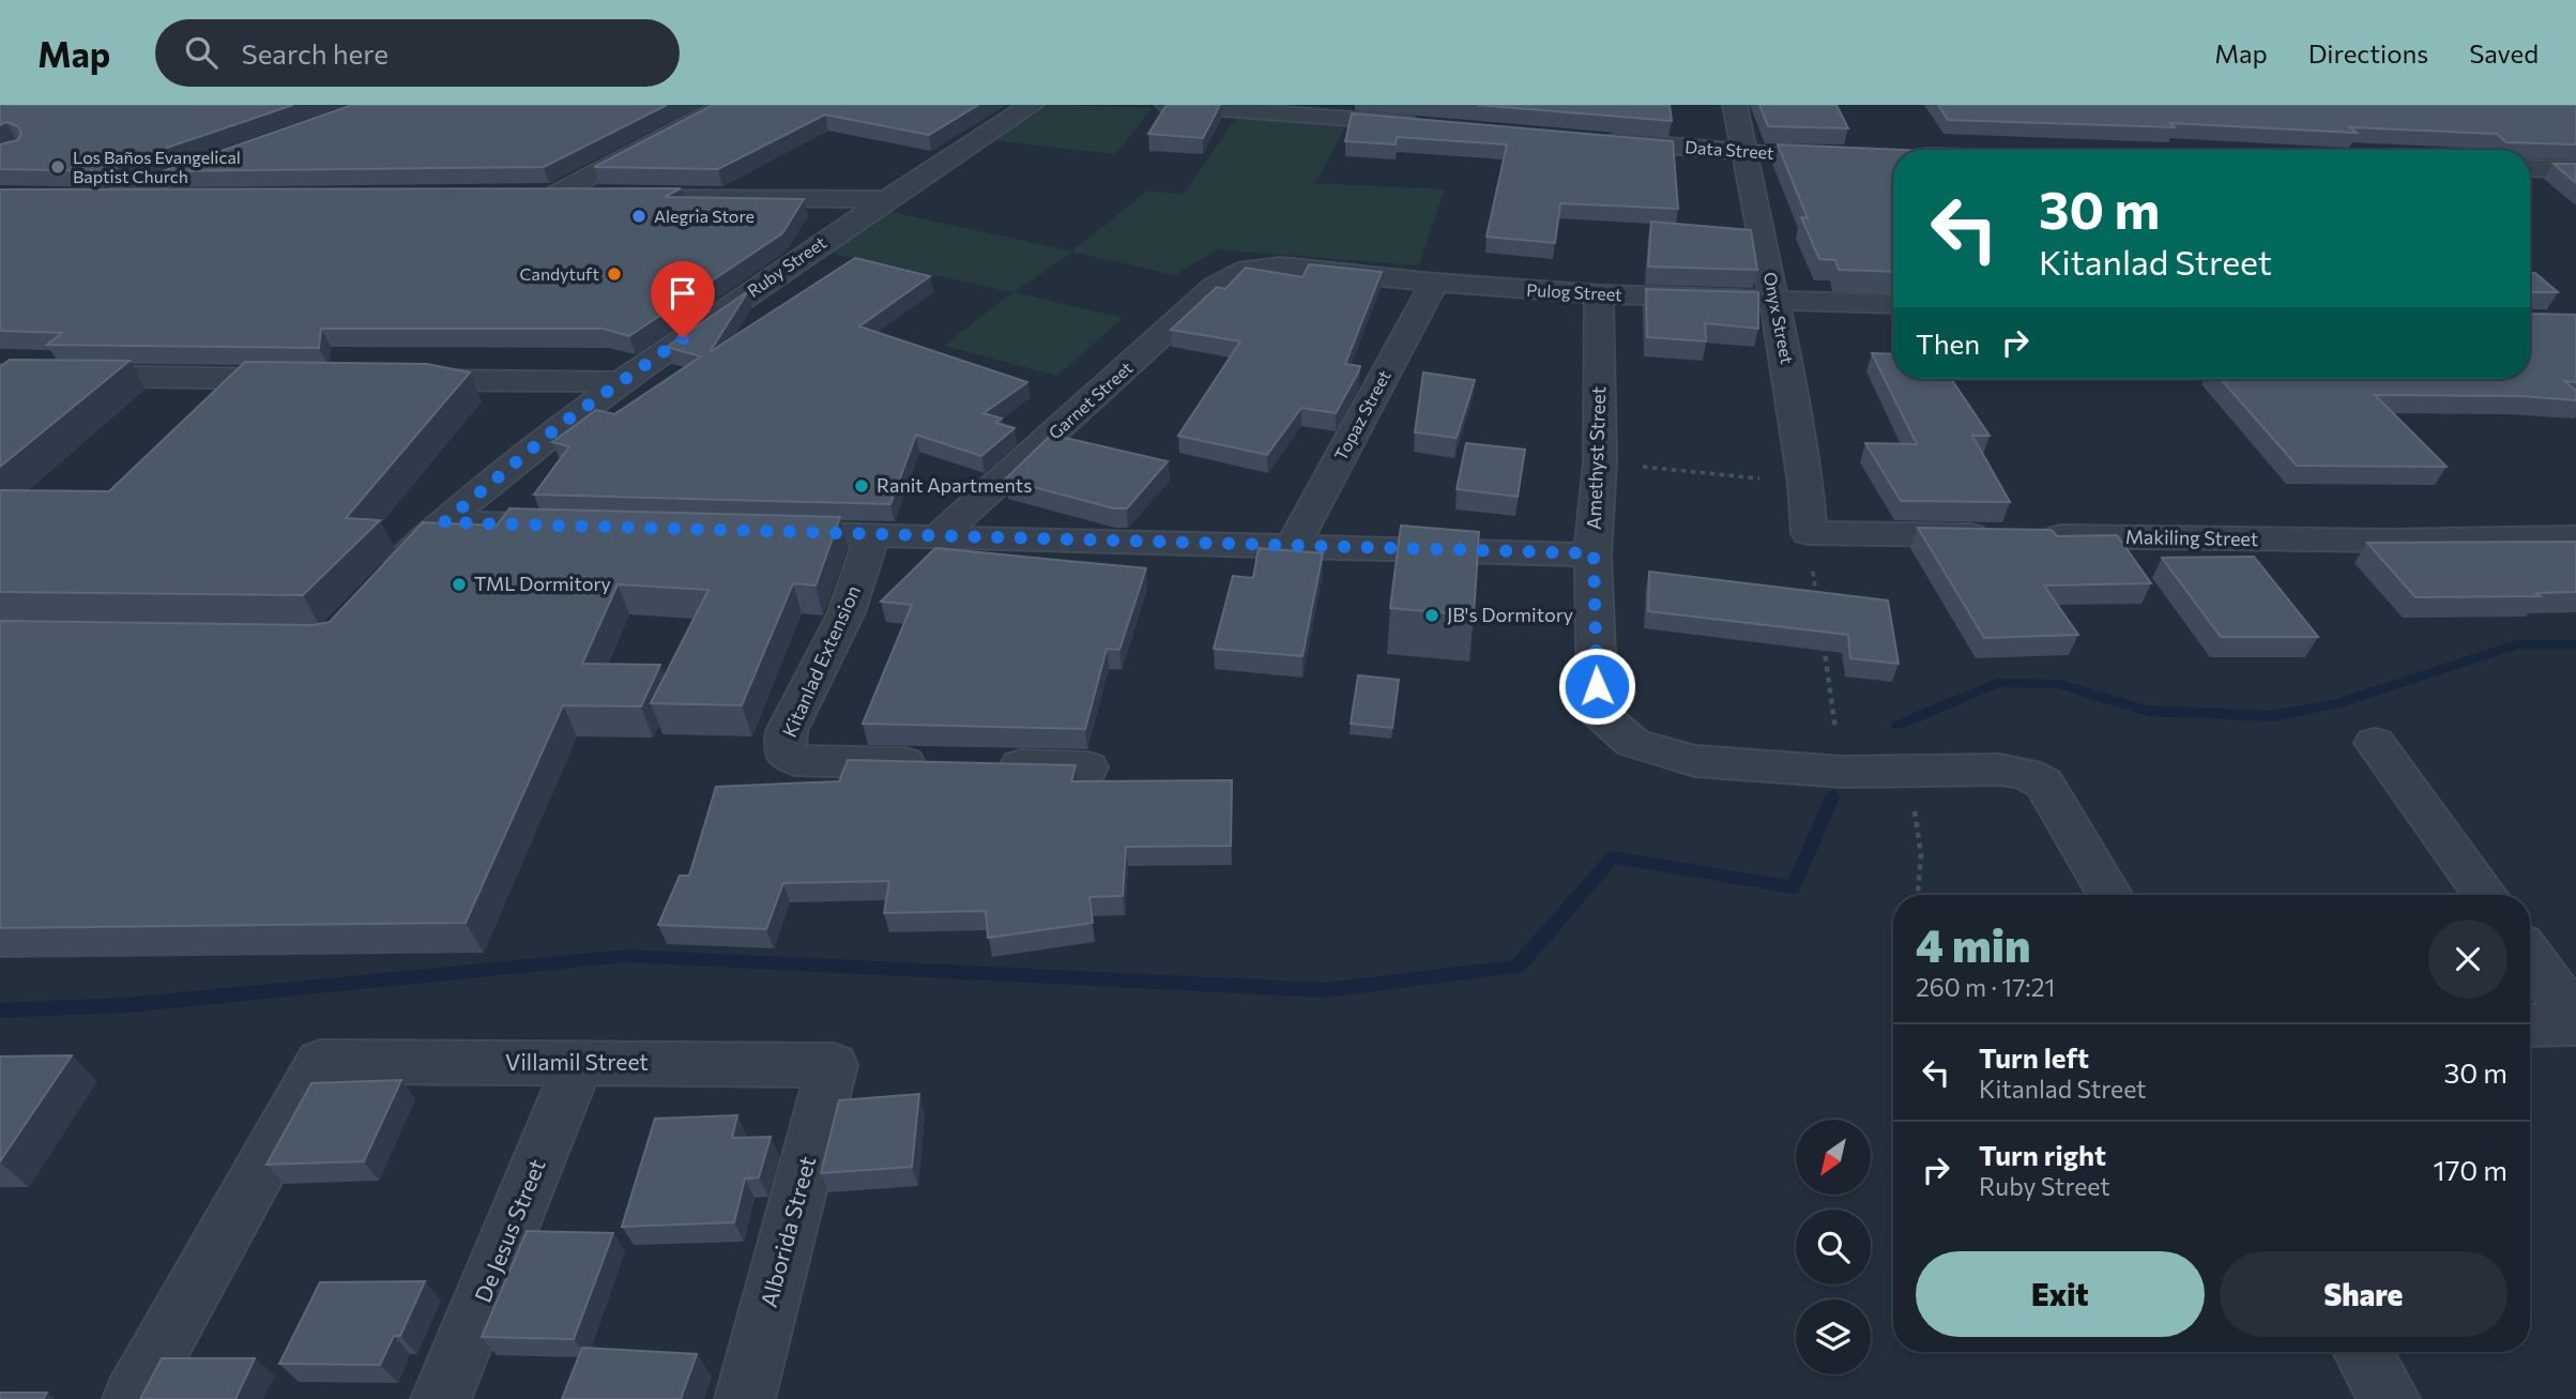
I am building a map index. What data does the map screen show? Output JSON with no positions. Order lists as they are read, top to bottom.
{
  "streets": {
    "street": [
      "Data Street",
      "Ruby Street",
      "Pulog Street",
      "Onyx Street",
      "Garnet Street",
      "Topaz Street",
      "Amethyst Street",
      "Makiling Street",
      "Kitanlad Extension",
      "Villamil Street",
      "De Jesus Street",
      "Alborida Street"
    ]
  },
  "crossings": [
    ["Data Street", "Onyx Street"],
    ["Pulog Street", "Onyx Street"],
    ["Pulog Street", "Garnet Street"],
    ["Pulog Street", "Topaz Street"],
    ["Pulog Street", "Amethyst Street"],
    ["Onyx Street", "Makiling Street"],
    ["Villamil Street", "De Jesus Street"],
    ["Villamil Street", "Alborida Street"]
  ],
  "places": [
    "Los Baños Evangelical Baptist Church",
    "Alegria Store",
    "Candytuft",
    "Ranit Apartments",
    "TML Dormitory",
    "JB's Dormitory"
  ],
  "north": "bottom left",
  "page": {
    "header": "Map",
    "search": "Search here",
    "nav": ["Map", "Directions", "Saved"],
    "turn": ["30 m", "Kitanlad Street"],
    "then": "Then",
    "heading": ["4 min", "260 m · 17:21"],
    "list": [
      {
        "name": "Turn left",
        "note": "Kitanlad Street",
        "value": "30 m"
      },
      {
        "name": "Turn right",
        "note": "Ruby Street",
        "value": "170 m"
      }
    ],
    "buttons": ["Exit", "Share"]
  }
}
